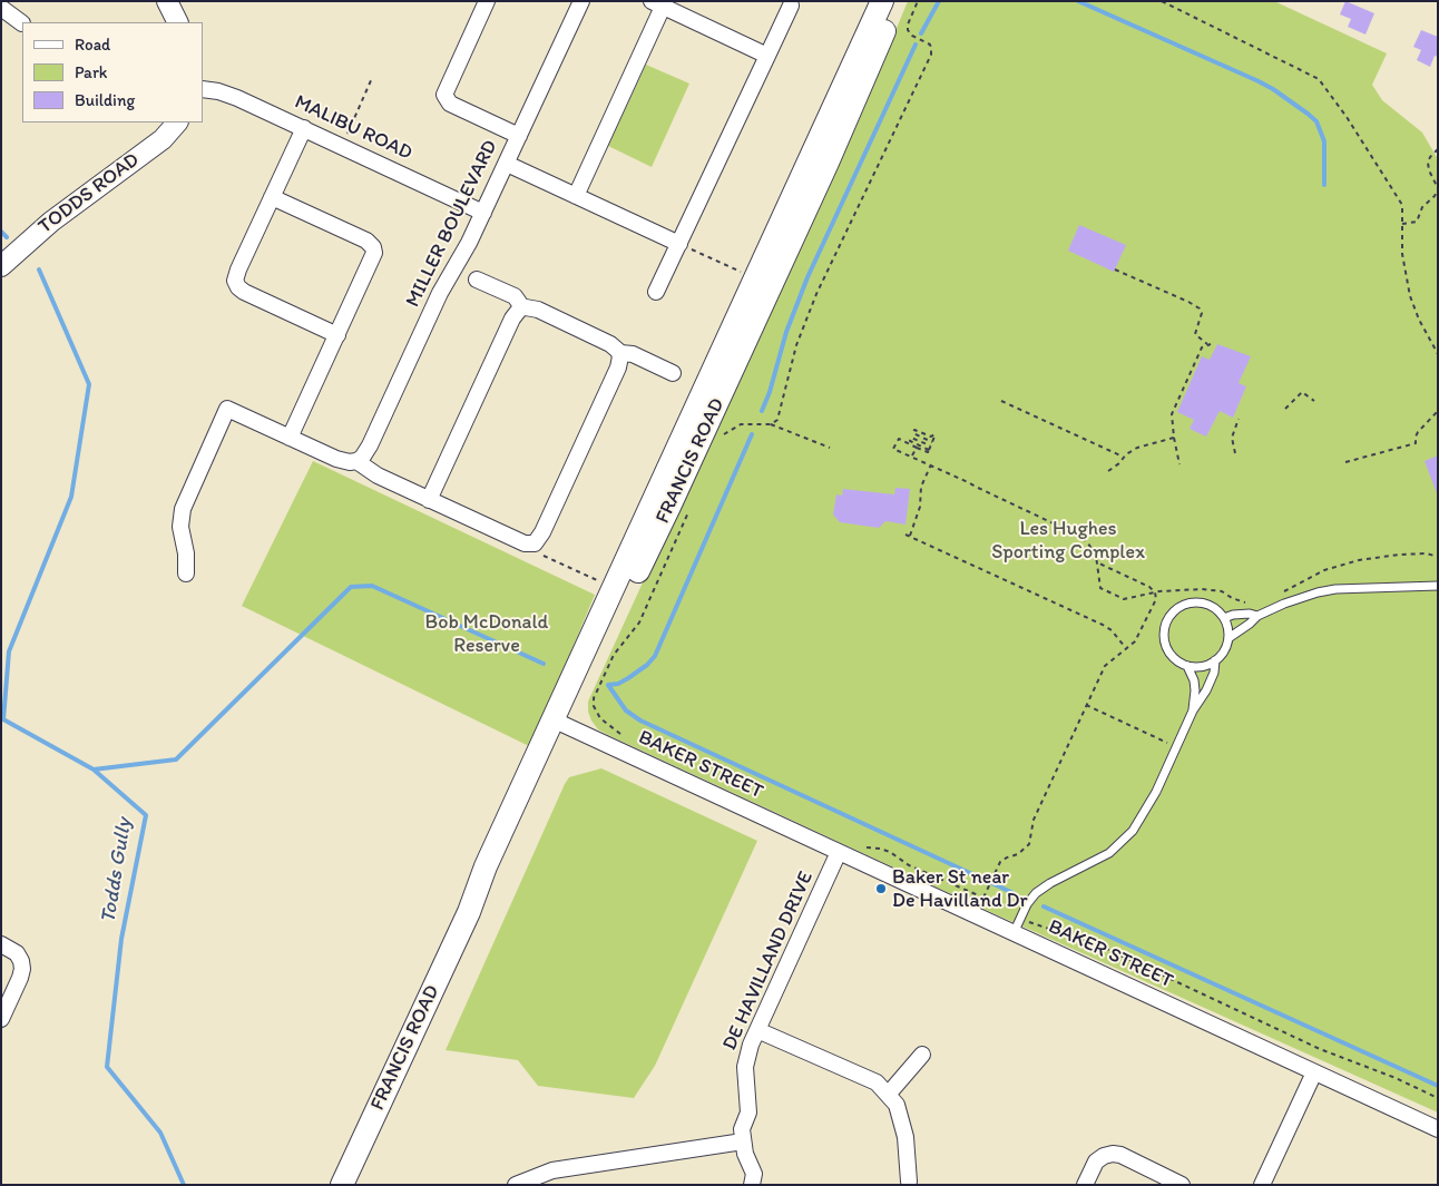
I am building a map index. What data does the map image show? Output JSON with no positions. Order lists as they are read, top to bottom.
{
  "streets": {
    "main road": ["FRANCIS ROAD"],
    "street": [
      "MALIBU ROAD",
      "TODDS ROAD",
      "MILLER BOULEVARD",
      "BAKER STREET",
      "DE HAVILLAND DRIVE"
    ]
  },
  "crossings": [
    ["MALIBU ROAD", "MILLER BOULEVARD"],
    ["FRANCIS ROAD", "BAKER STREET"],
    ["BAKER STREET", "DE HAVILLAND DRIVE"]
  ],
  "water": ["Todds Gully"],
  "parks": ["Les Hughes Sporting Complex", "Bob McDonald Reserve"],
  "places": ["Baker St near De Havilland Dr"],
  "legend": ["Road", "Park", "Building"]
}
